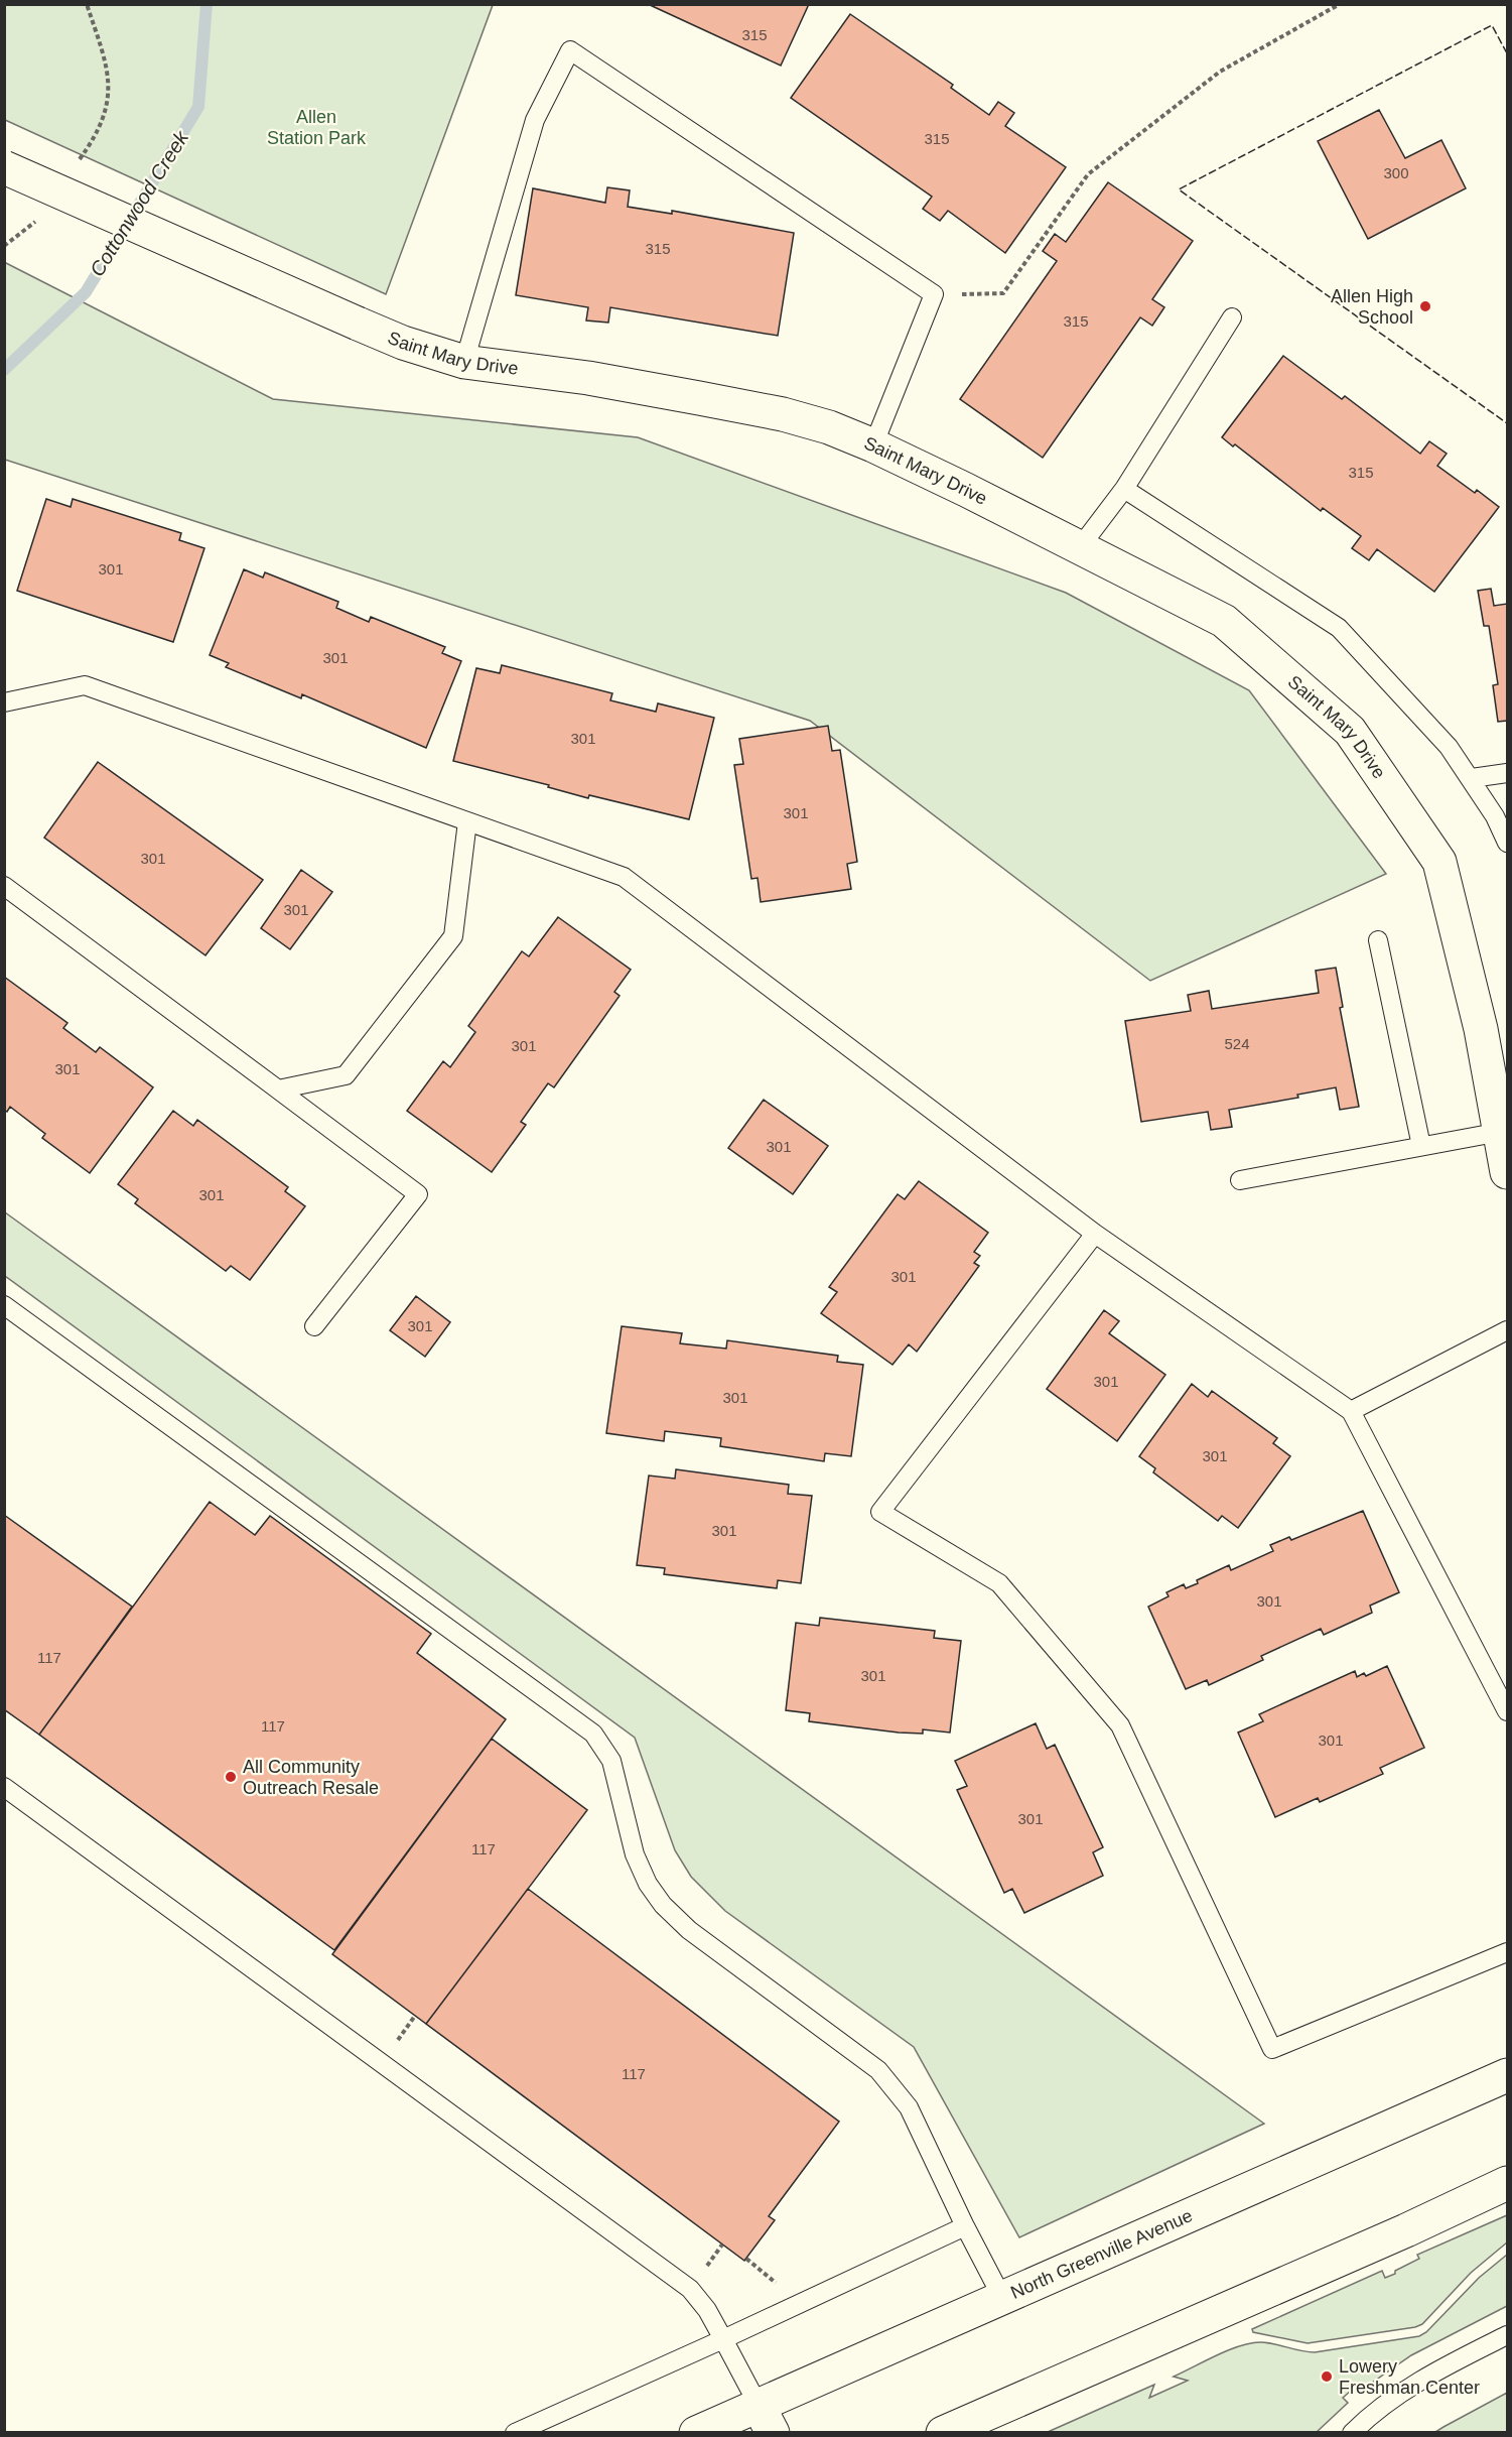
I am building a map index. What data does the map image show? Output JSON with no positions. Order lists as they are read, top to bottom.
{
  "streets": {
    "street": ["Saint Mary Drive", "North Greenville Avenue"]
  },
  "water": ["Cottonwood Creek"],
  "parks": ["Allen Station Park"],
  "places": ["Allen High School", "All Community Outreach Resale", "Lowery Freshman Center"],
  "house_numbers": [
    "315",
    "315",
    "300",
    "315",
    "315",
    "315",
    "301",
    "301",
    "301",
    "301",
    "301",
    "301",
    "524",
    "301",
    "301",
    "301",
    "301",
    "301",
    "301",
    "301",
    "301",
    "301",
    "301",
    "301",
    "117",
    "301",
    "117",
    "301",
    "301",
    "117",
    "117"
  ]
}
